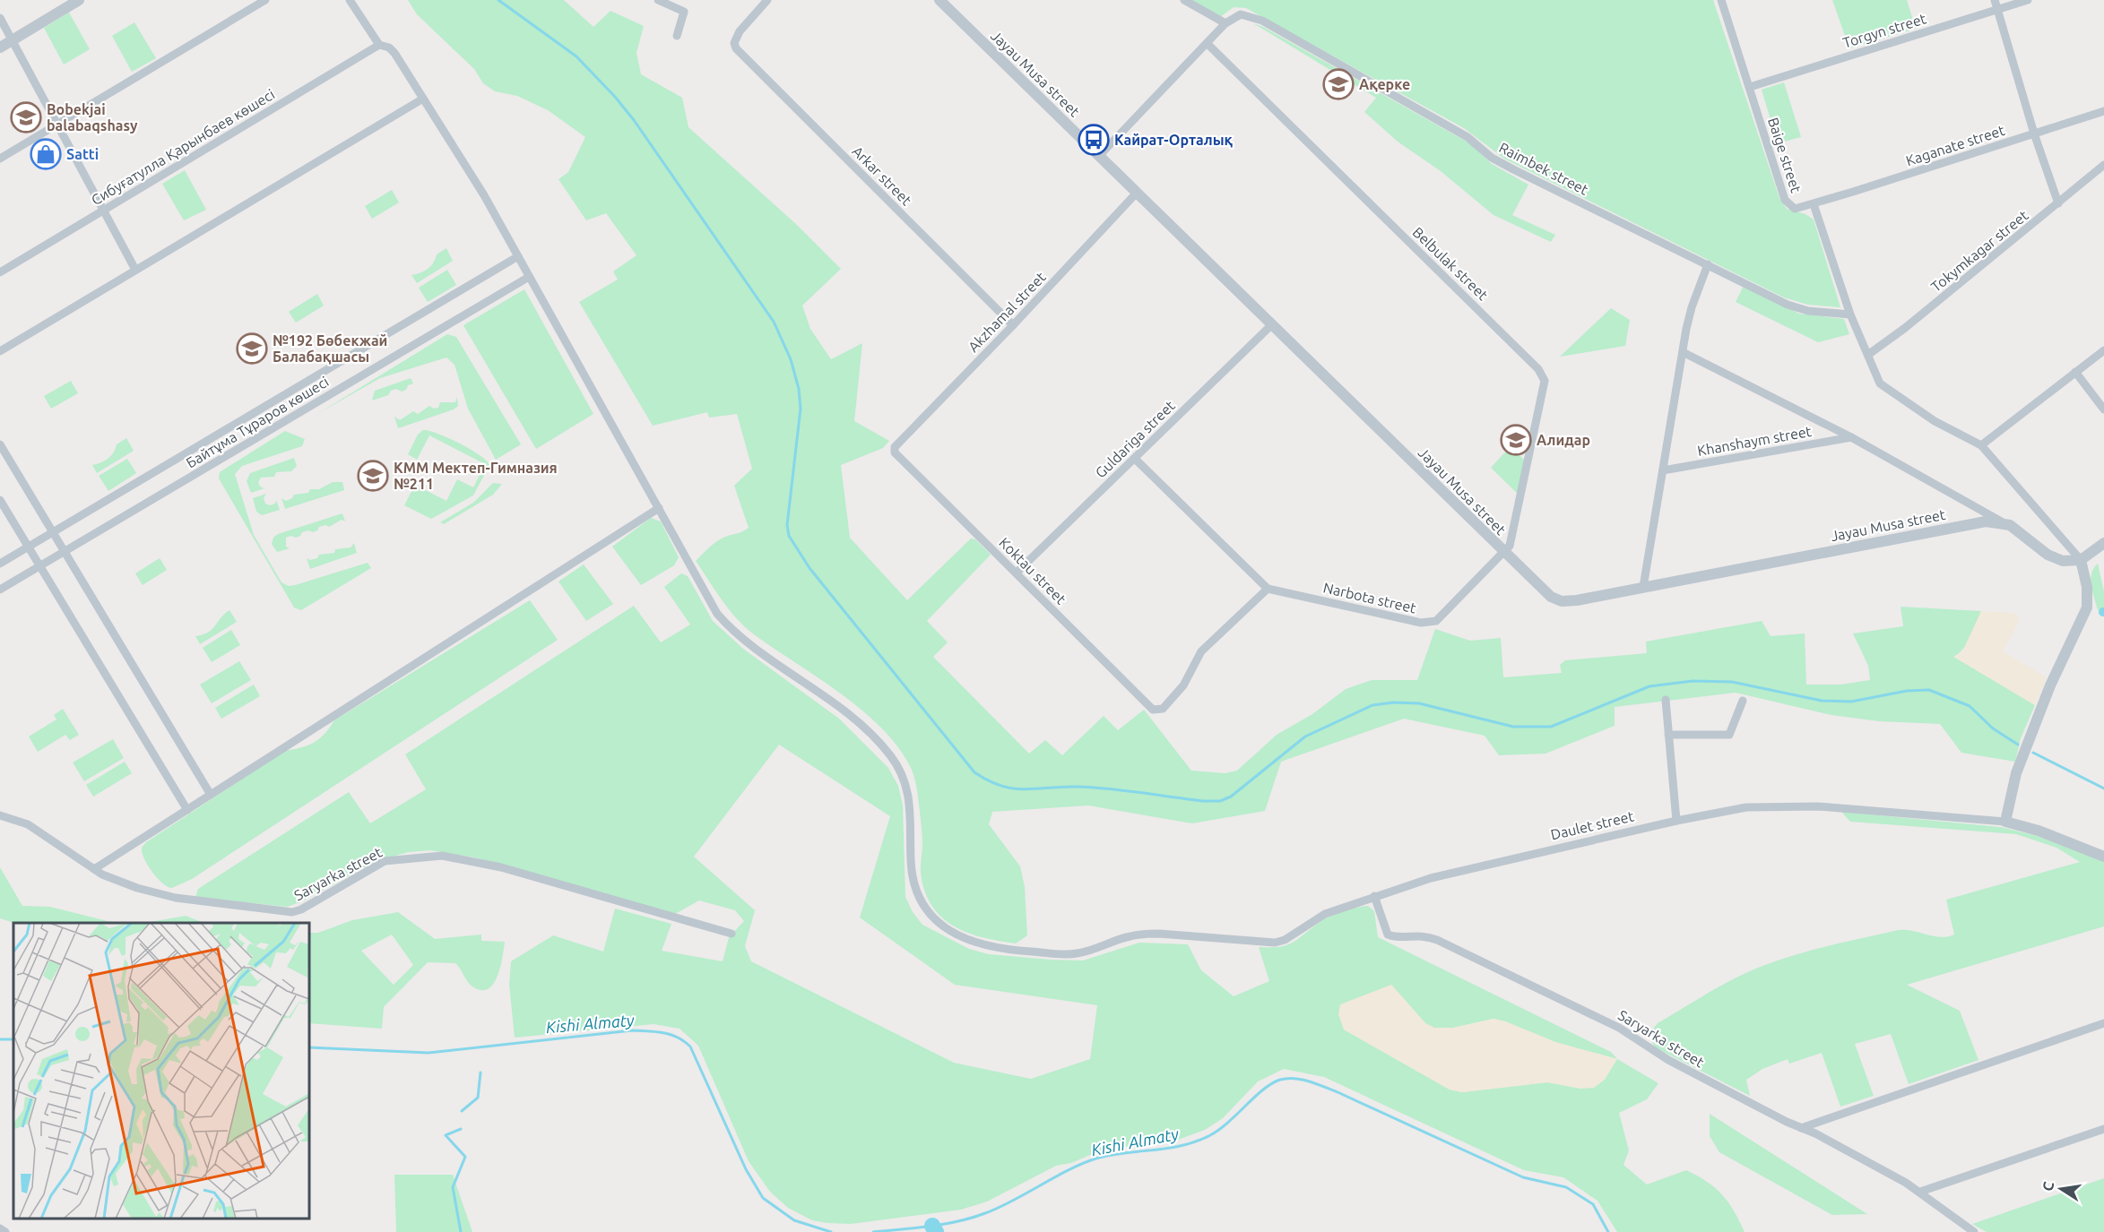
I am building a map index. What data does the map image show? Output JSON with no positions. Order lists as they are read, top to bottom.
{
  "streets": {
    "street": [
      "Torgyn street",
      "Jayau Musa street",
      "Kaganate street",
      "Сибуғатулла Қарынбаев көшесі",
      "Baige street",
      "Raimbek street",
      "Arkar street",
      "Tokymkagar street",
      "Belbulak street",
      "Akzhamal street",
      "Байтұма Тұраров көшесі",
      "Guldariga street",
      "Khanshaym street",
      "Koktau street",
      "Narbota street",
      "Daulet street",
      "Saryarka street"
    ]
  },
  "crossings": [
    ["Torgyn street", "Baige street"],
    ["Jayau Musa street", "Belbulak street"],
    ["Jayau Musa street", "Akzhamal street"],
    ["Jayau Musa street", "Guldariga street"],
    ["Jayau Musa street", "Khanshaym street"],
    ["Jayau Musa street", "Narbota street"],
    ["Kaganate street", "Baige street"],
    ["Сибуғатулла Қарынбаев көшесі", "Daulet street"],
    ["Arkar street", "Akzhamal street"],
    ["Belbulak street", "Narbota street"],
    ["Akzhamal street", "Koktau street"],
    ["Байтұма Тұраров көшесі", "Daulet street"],
    ["Guldariga street", "Koktau street"],
    ["Koktau street", "Narbota street"],
    ["Daulet street", "Saryarka street"]
  ],
  "water": ["Kіshі Almaty"],
  "places": {
    "school or university": [
      "Ақерке",
      "Bobekjai balabaqshasy",
      "№192 Бөбекжай Балабақшасы",
      "Алидар",
      "КММ Мектеп-Гимназия №211"
    ],
    "bus stop": ["Кайрат-Орталық"],
    "shop": ["Satti"]
  },
  "north": "left"
}
